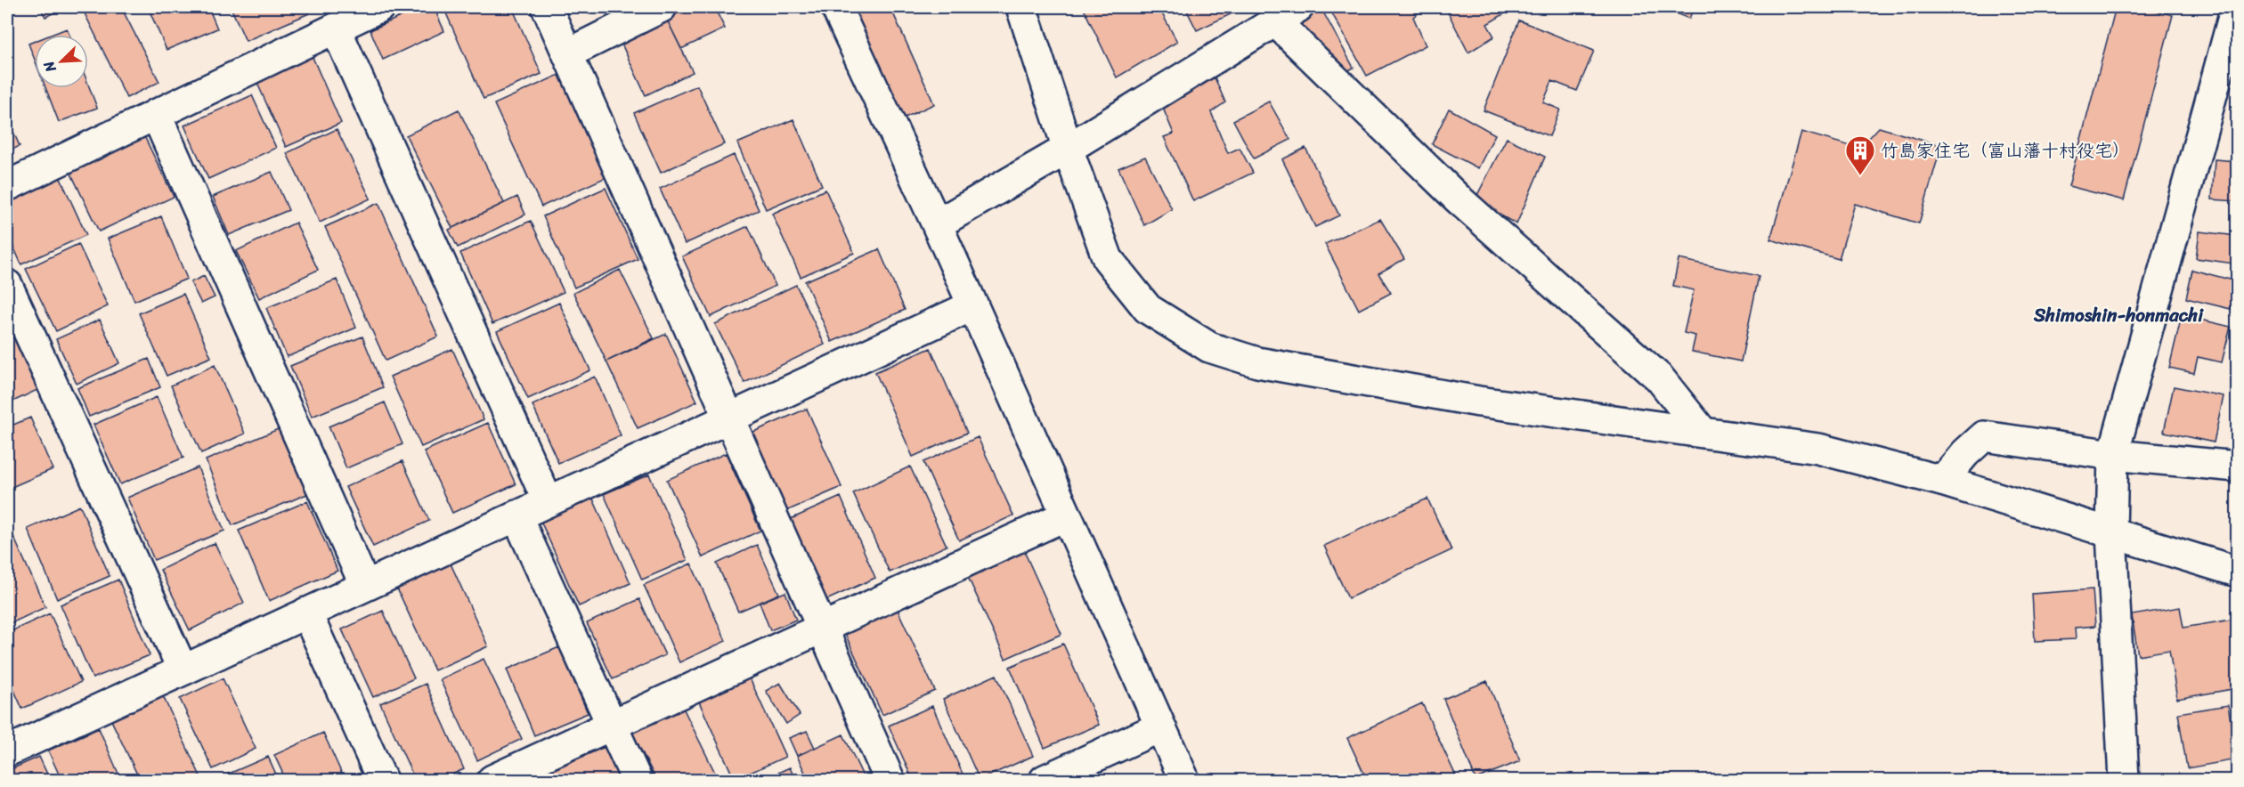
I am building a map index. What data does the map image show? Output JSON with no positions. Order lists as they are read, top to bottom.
{
  "districts": ["Shimoshin-honmachi"],
  "places": {
    "building": ["竹島家住宅（富山藩十村役宅）"]
  },
  "north": "bottom left"
}
